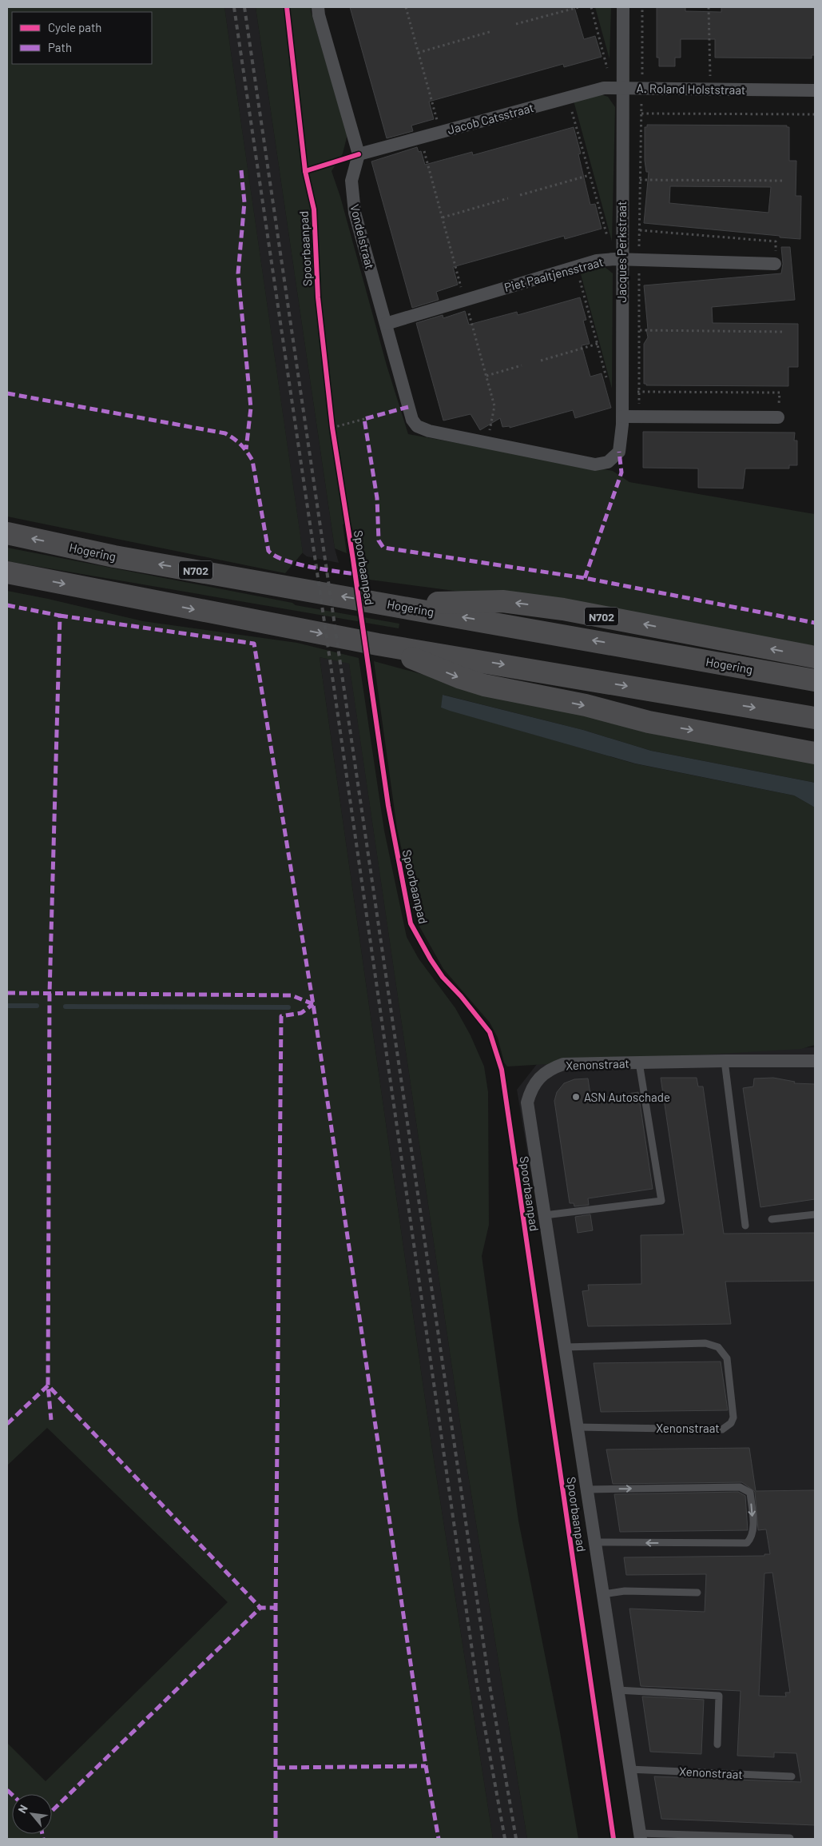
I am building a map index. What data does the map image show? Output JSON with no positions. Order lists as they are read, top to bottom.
{
  "streets": {
    "highway": ["Hogering", "N702"],
    "street": [
      "A. Roland Holststraat",
      "Jacob Catsstraat",
      "Vondelstraat",
      "Jacques Perkstraat",
      "Piet Paaltjensstraat",
      "Xenonstraat"
    ],
    "cycle path": ["Spoorbaanpad"]
  },
  "crossings": [
    ["A. Roland Holststraat", "Jacob Catsstraat"],
    ["A. Roland Holststraat", "Jacques Perkstraat"],
    ["Jacob Catsstraat", "Vondelstraat"],
    ["Jacob Catsstraat", "Jacques Perkstraat"],
    ["Vondelstraat", "Jacques Perkstraat"],
    ["Vondelstraat", "Piet Paaltjensstraat"],
    ["Jacques Perkstraat", "Piet Paaltjensstraat"],
    ["Hogering", "N702"]
  ],
  "places": ["ASN Autoschade"],
  "legend": ["Cycle path", "Path"],
  "north": "top left"
}
